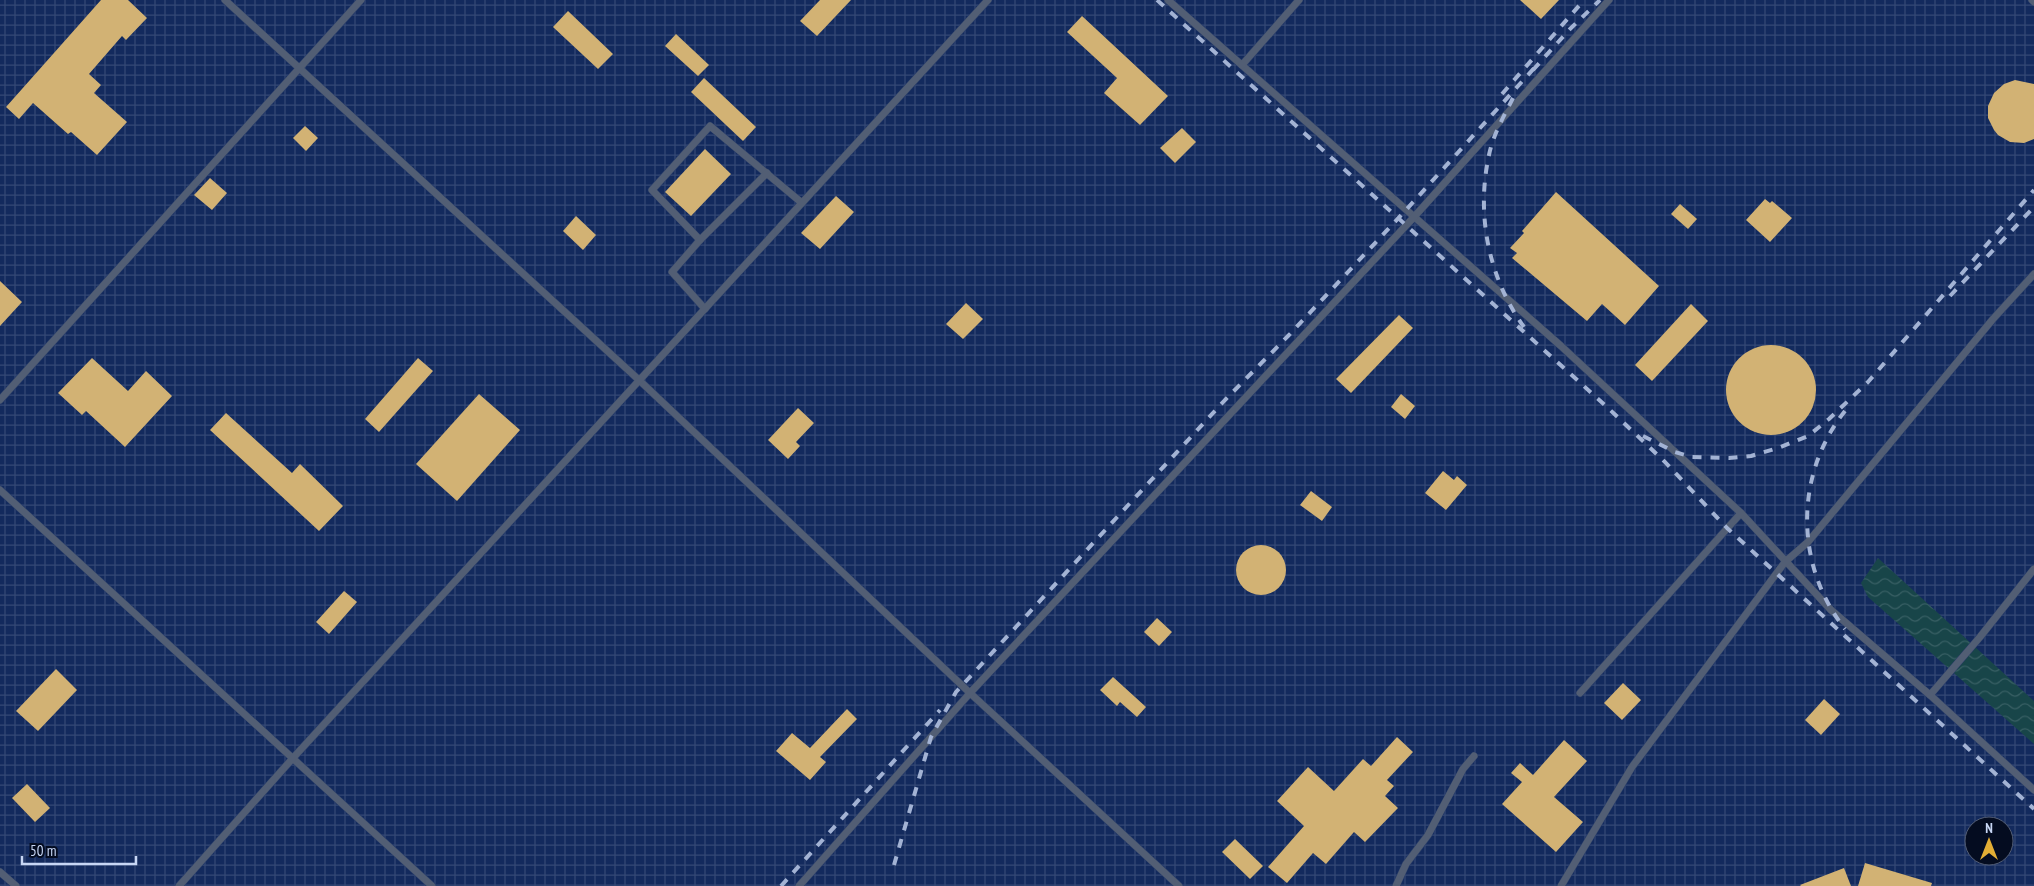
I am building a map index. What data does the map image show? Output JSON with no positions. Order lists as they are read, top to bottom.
{
  "scale_bar": "50 m",
  "north": "top"
}
